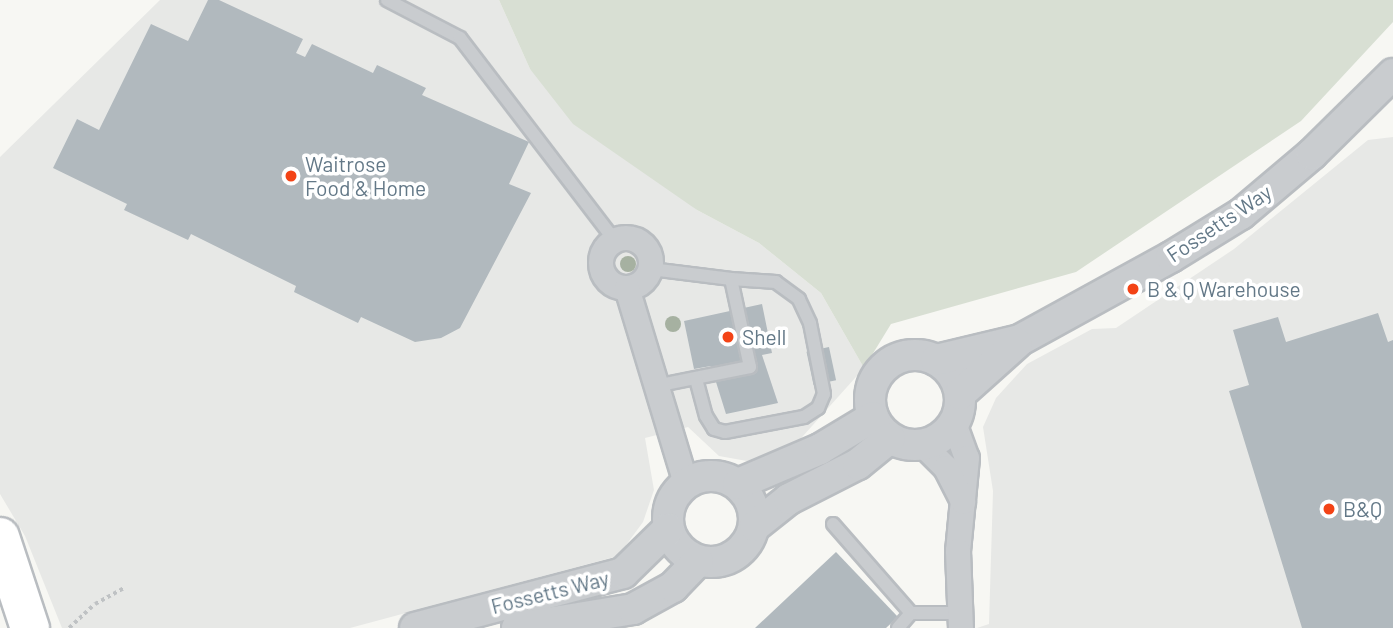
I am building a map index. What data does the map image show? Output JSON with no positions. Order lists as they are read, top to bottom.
{
  "streets": {
    "street": ["Fossetts Way"]
  },
  "places": [
    "Waitrose Food & Home",
    "B & Q Warehouse",
    "Shell",
    "B&Q"
  ]
}
